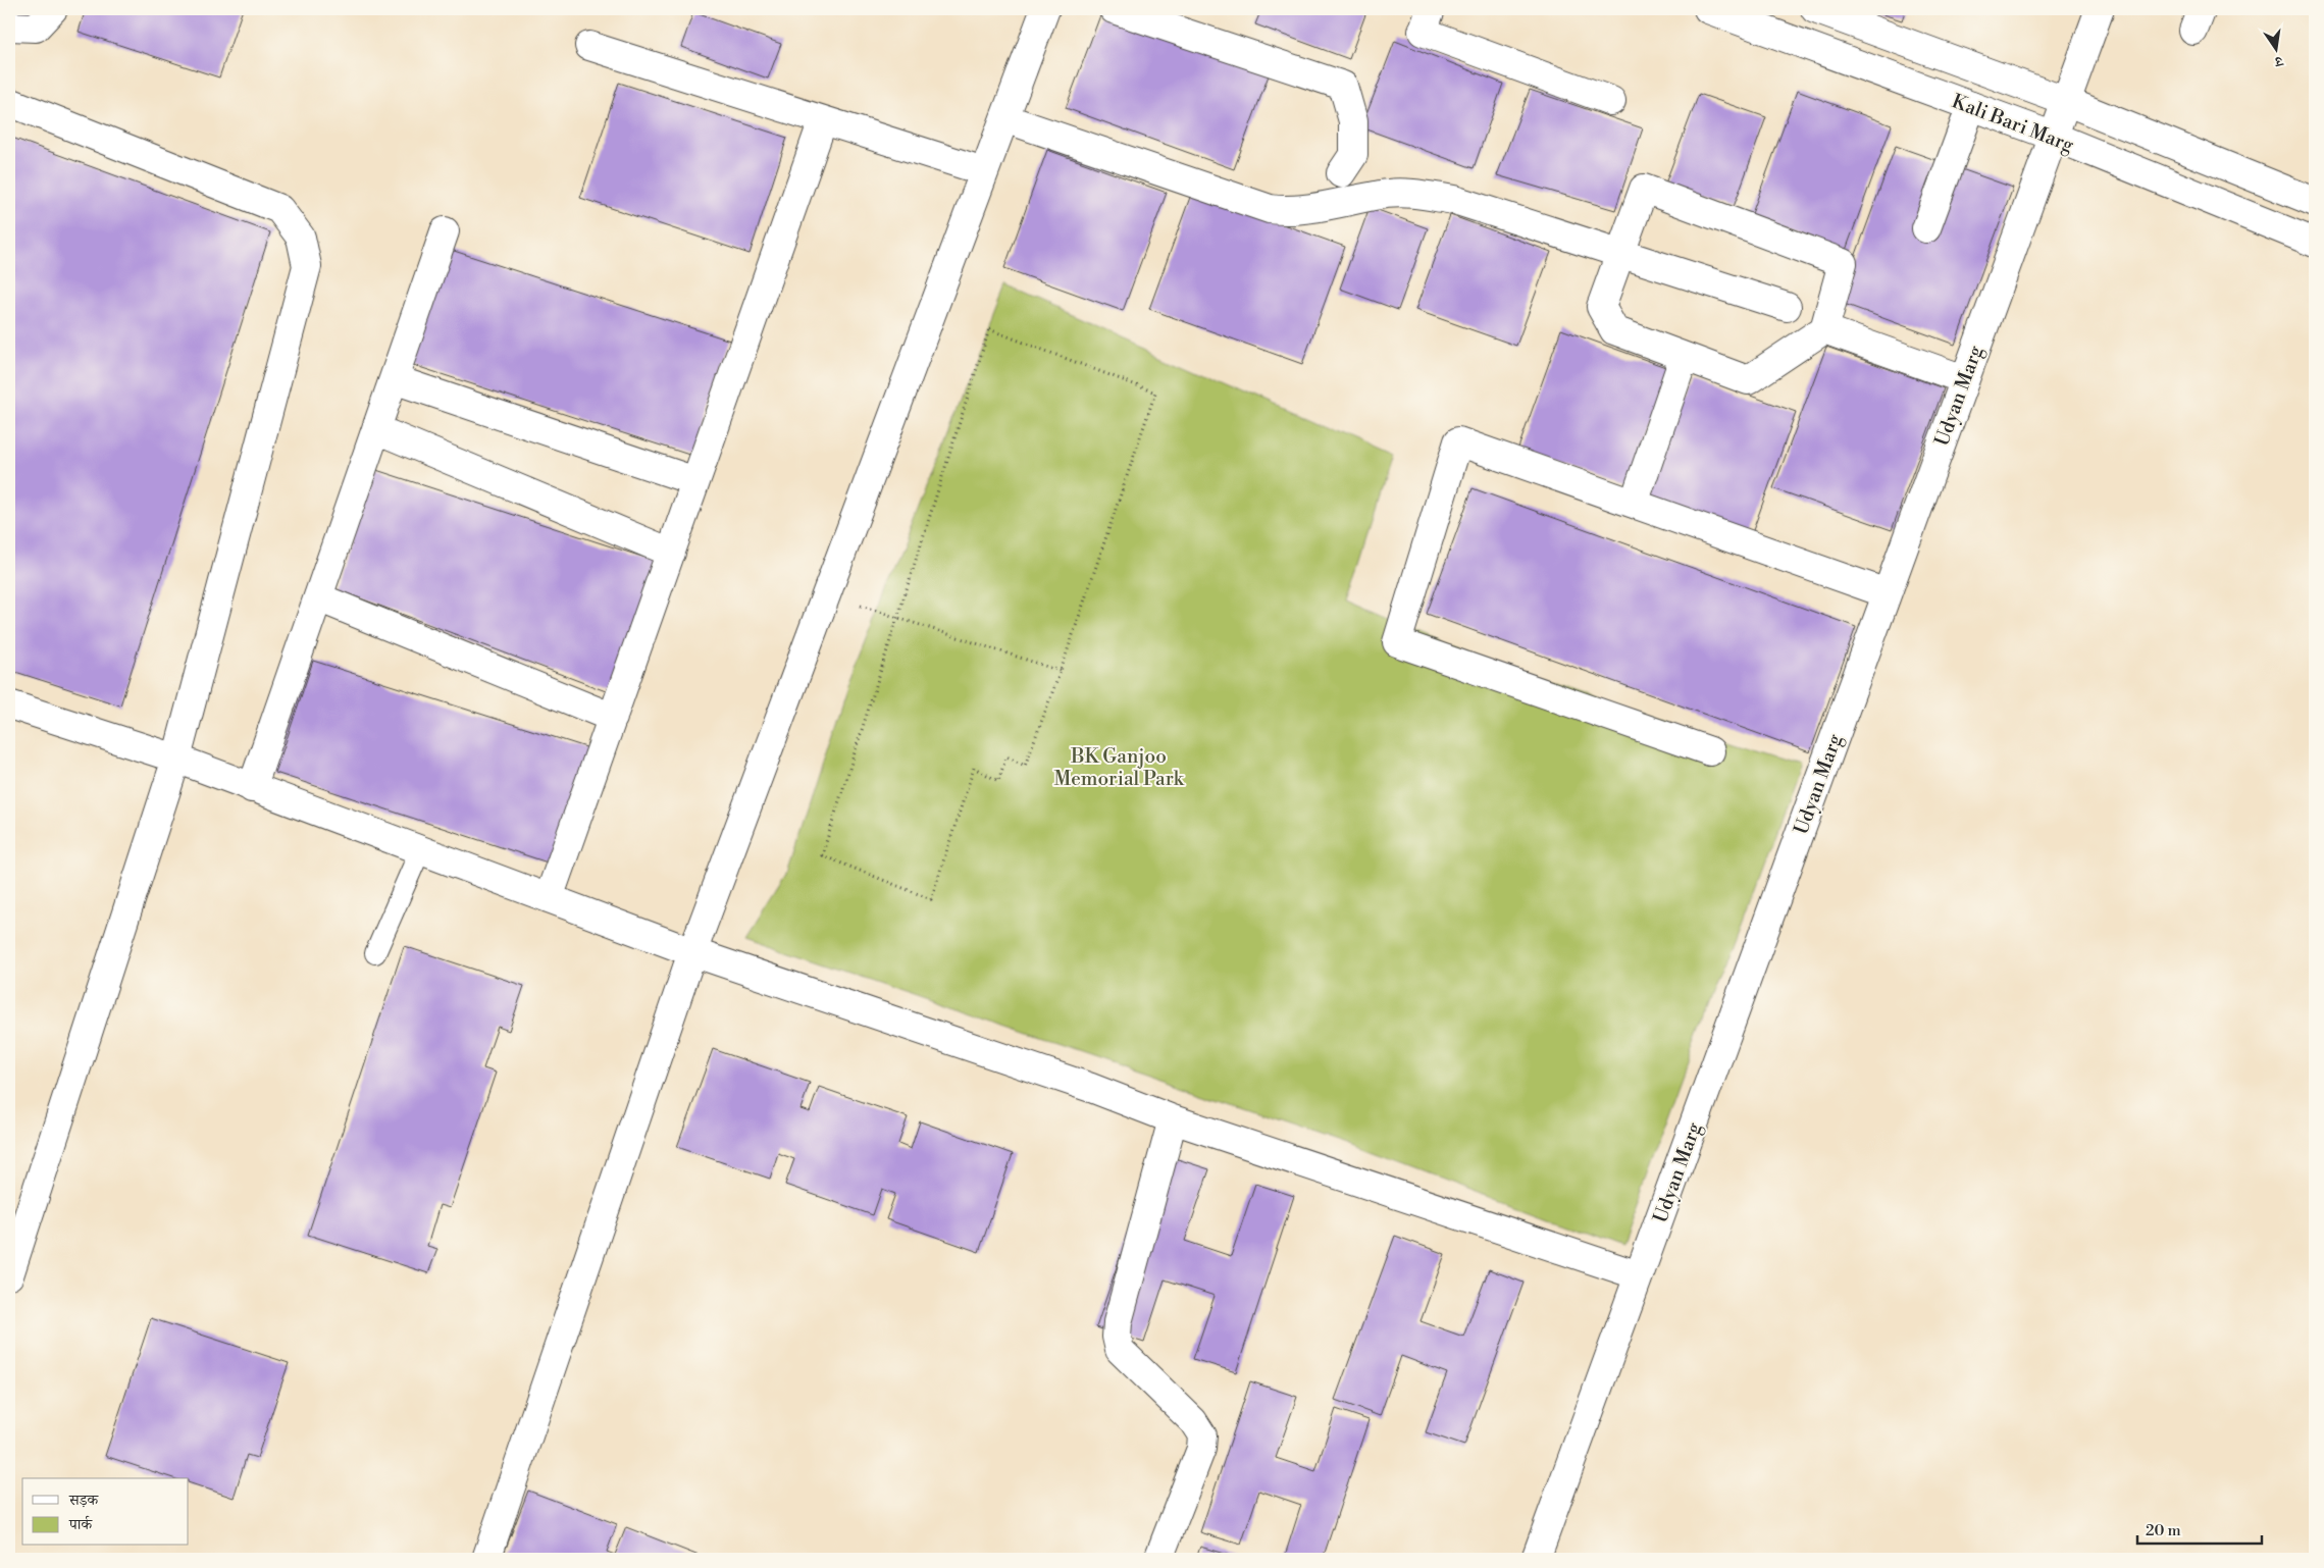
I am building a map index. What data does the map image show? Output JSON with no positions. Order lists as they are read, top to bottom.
{
  "streets": {
    "street": ["Kali Bari Marg", "Udyan Marg"]
  },
  "crossings": [
    ["Kali Bari Marg", "Udyan Marg"]
  ],
  "parks": ["BK Ganjoo Memorial Park"],
  "legend": ["सड़क", "पार्क"],
  "scale_bar": "20 m",
  "north": "bottom"
}
